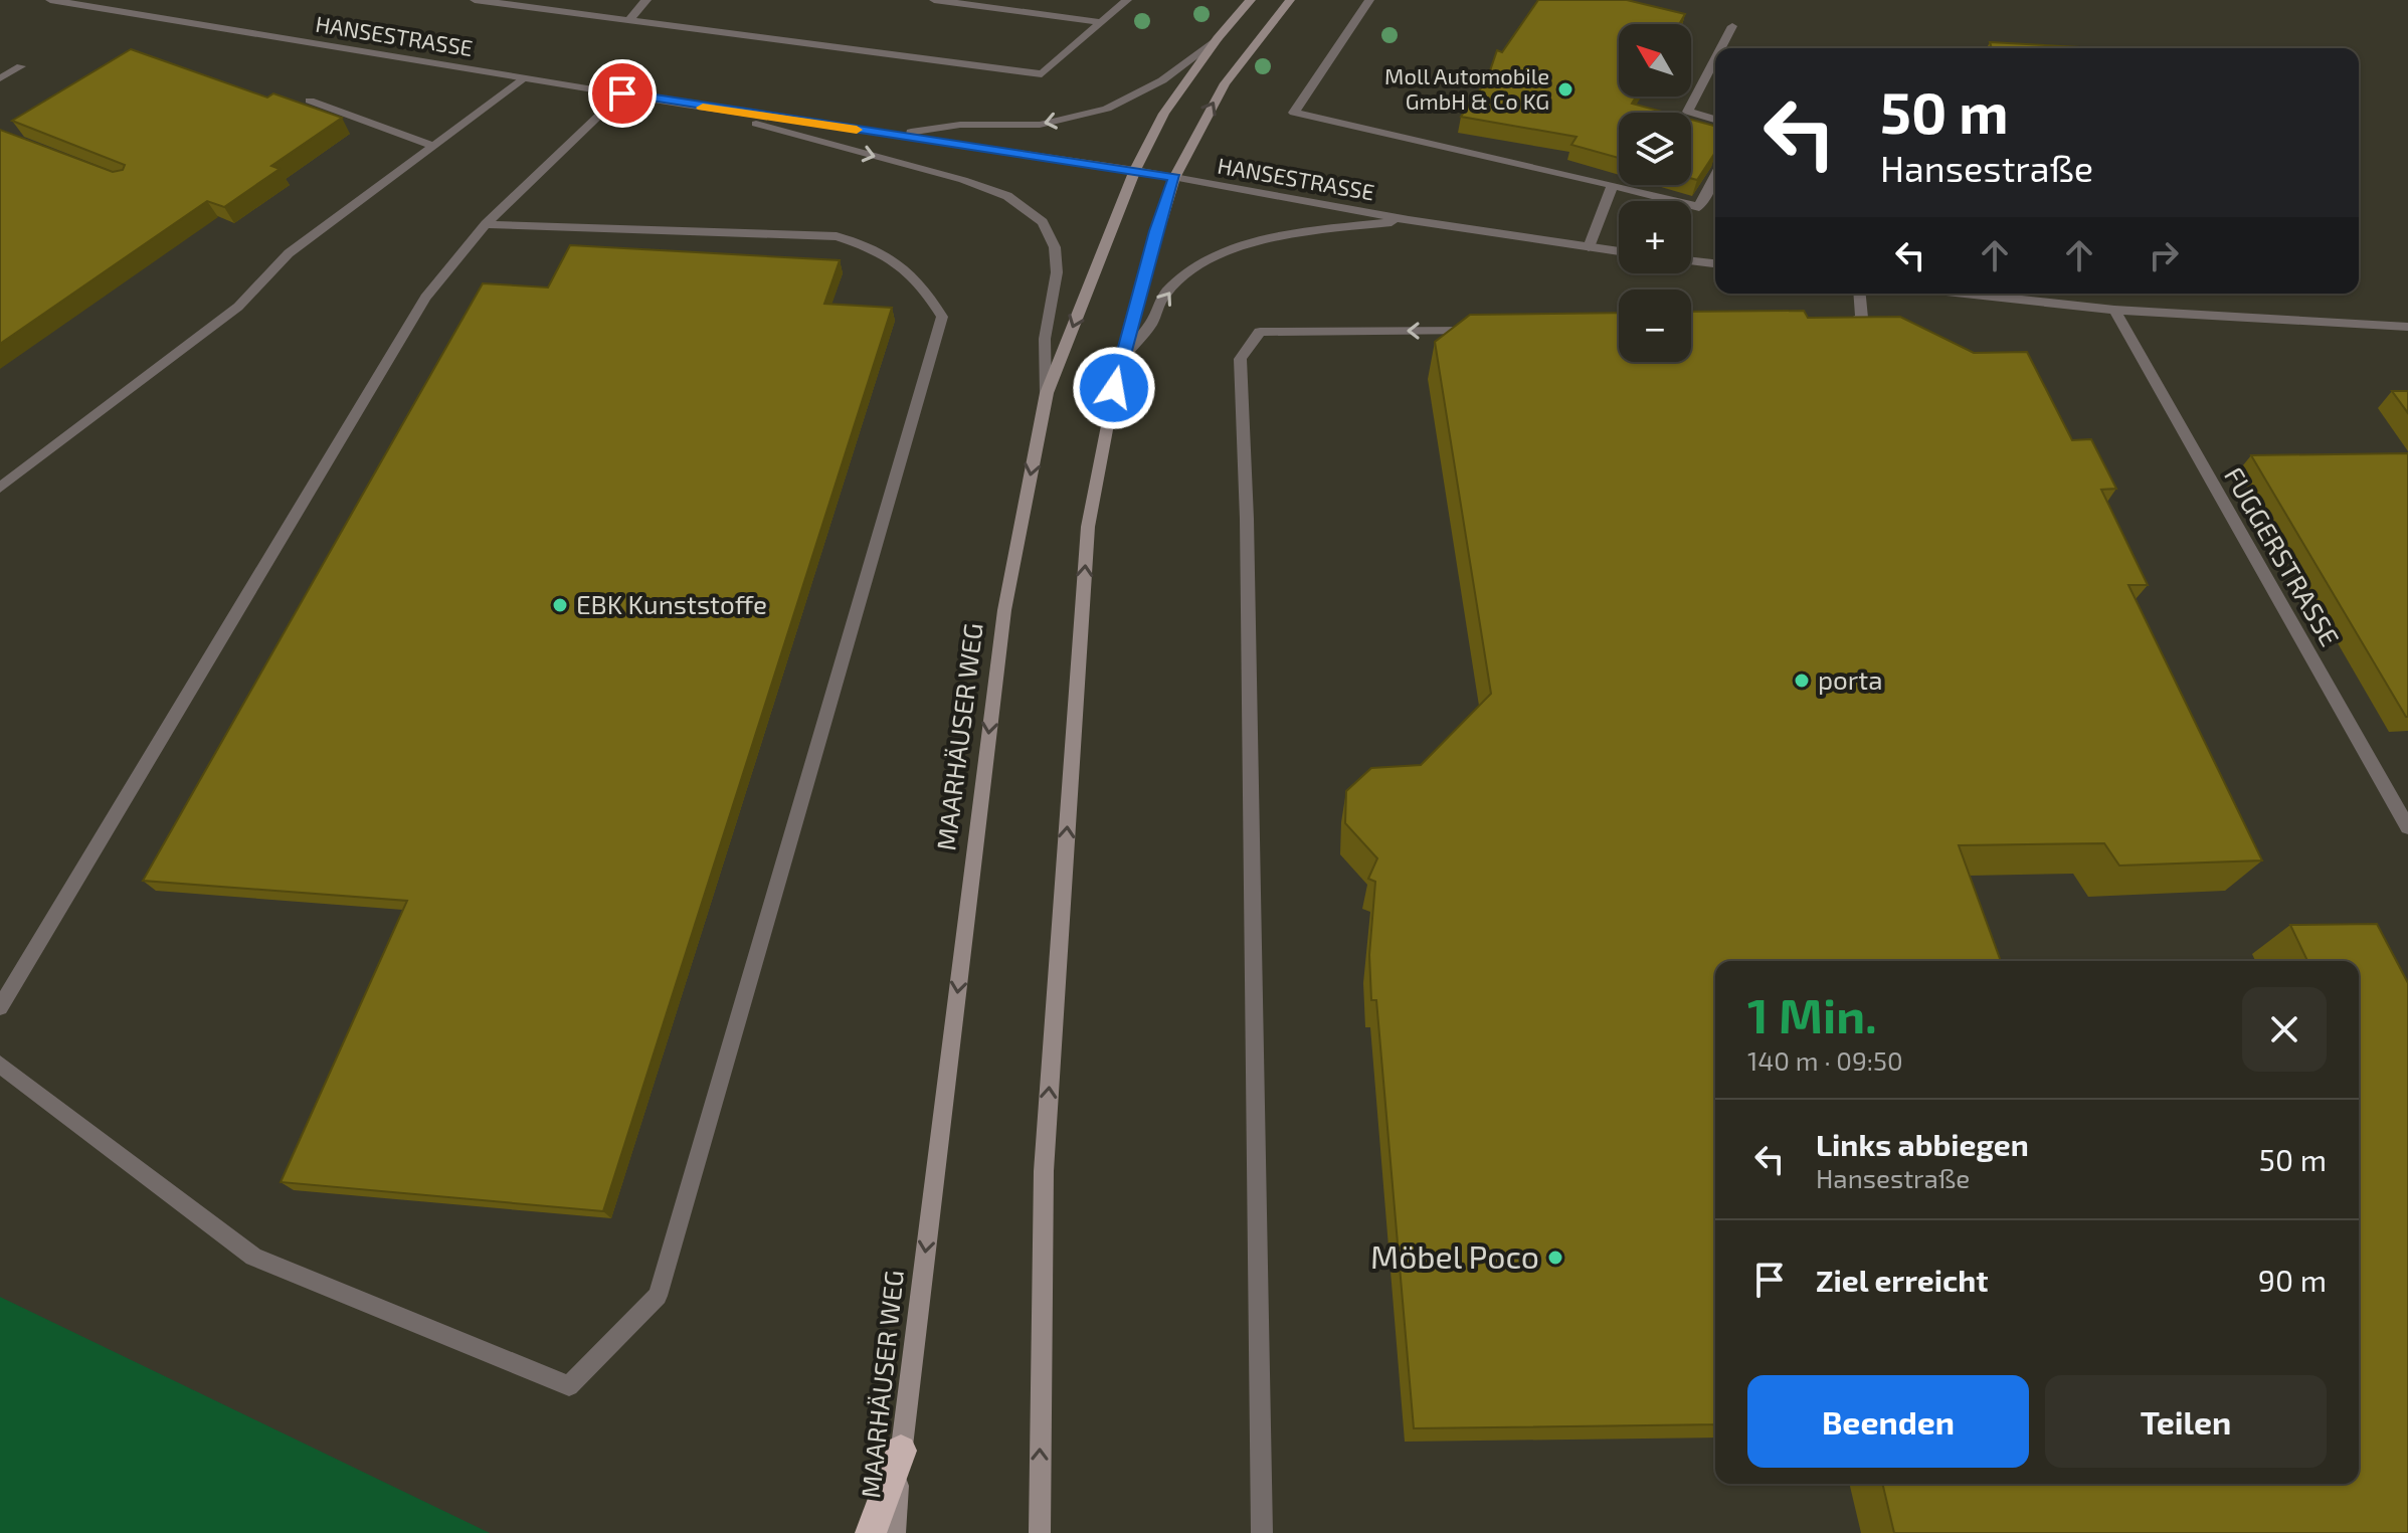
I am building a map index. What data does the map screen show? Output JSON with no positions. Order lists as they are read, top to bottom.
{
  "streets": {
    "main road": ["MAARHÄUSER WEG"],
    "street": ["HANSESTRASSE", "FUGGERSTRASSE"]
  },
  "crossings": [
    ["HANSESTRASSE", "MAARHÄUSER WEG"]
  ],
  "places": [
    "Moll Automobile GmbH & Co KG",
    "EBK Kunststoffe",
    "porta",
    "Möbel Poco"
  ],
  "north": "top left",
  "page": {
    "map_buttons": ["+", "−"],
    "turn": ["50 m", "Hansestraße"],
    "heading": ["1 Min.", "140 m · 09:50"],
    "list": [
      {
        "name": "Links abbiegen",
        "note": "Hansestraße",
        "value": "50 m"
      },
      {
        "name": "Ziel erreicht",
        "value": "90 m"
      }
    ],
    "buttons": ["Beenden", "Teilen"]
  }
}
